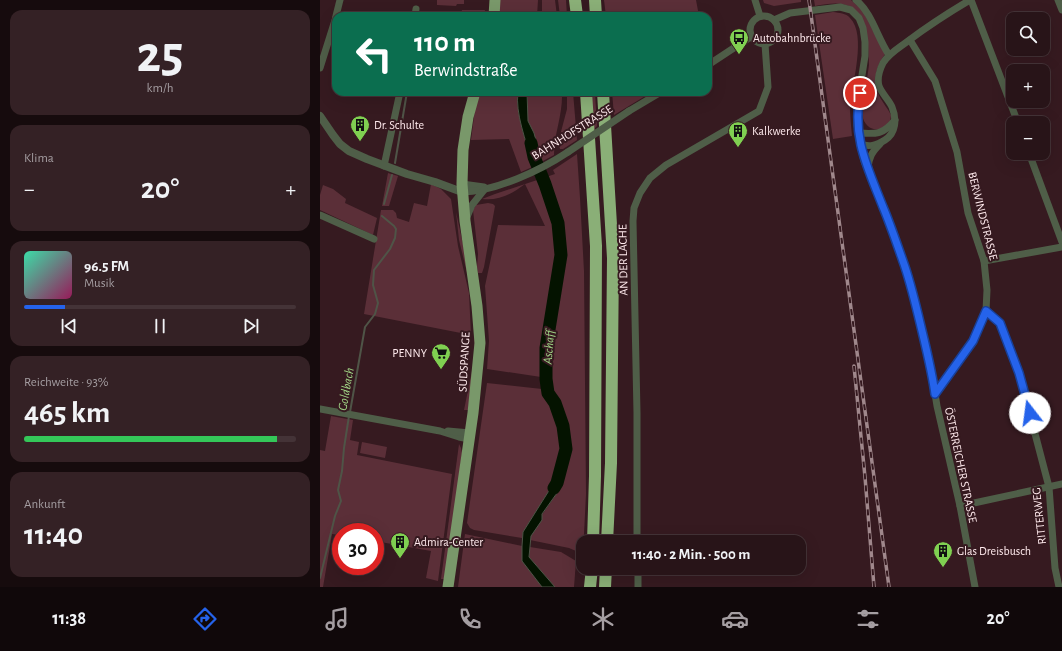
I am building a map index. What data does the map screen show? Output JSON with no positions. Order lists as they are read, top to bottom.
{
  "streets": {
    "main road": ["SÜDSPANGE"],
    "street": [
      "BAHNHOFSTRASSE",
      "BERWINDSTRASSE",
      "AN DER LACHE",
      "ÖSTERREICHER STRASSE",
      "RITTERWEG"
    ]
  },
  "crossings": [
    ["BAHNHOFSTRASSE", "SÜDSPANGE"],
    ["BERWINDSTRASSE", "ÖSTERREICHER STRASSE"],
    ["BERWINDSTRASSE", "RITTERWEG"],
    ["AN DER LACHE", "ÖSTERREICHER STRASSE"]
  ],
  "water": ["Aschaff", "Goldbach"],
  "places": {
    "bus stop": ["Autobahnbrücke"],
    "building": [
      "Dr. Schulte",
      "Kalkwerke",
      "Admira-Center",
      "Glas Dreisbusch"
    ],
    "supermarket": ["PENNY"]
  },
  "page": {
    "tile": [
      ["25", "km/h"],
      "Klima",
      ["Reichweite · 93%", "465 km"],
      ["Ankunft", "11:40"]
    ],
    "map_buttons": ["+", "−"],
    "turn": ["110 m", "Berwindstraße"],
    "heat": ["−", "20°", "+"],
    "song": ["96.5 FM", "Musik"],
    "limit": "30",
    "trip": "11:40 · 2 Min. · 500 m",
    "tabs": ["11:38", "20°"]
  }
}
